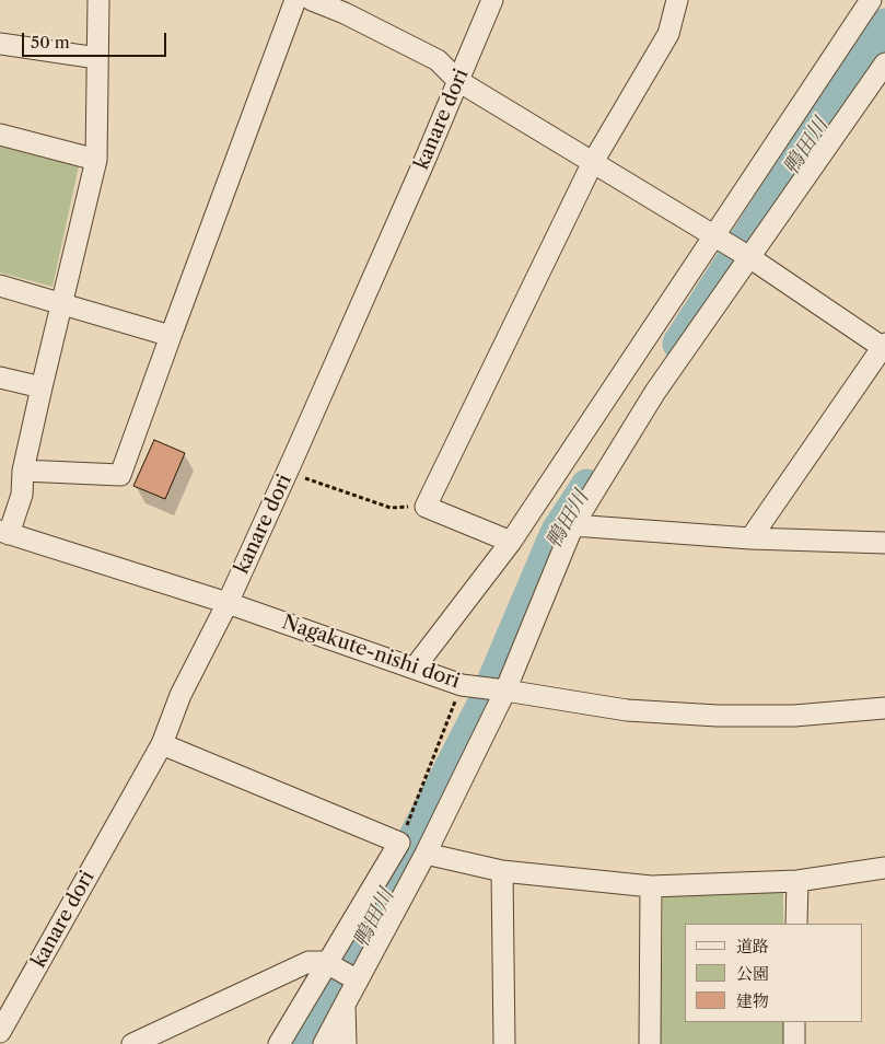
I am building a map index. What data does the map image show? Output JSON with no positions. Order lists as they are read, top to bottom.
{
  "streets": {
    "street": ["kanare dori", "Nagakute-nishi dori"]
  },
  "crossings": [
    ["kanare dori", "Nagakute-nishi dori"]
  ],
  "water": ["鴨田川"],
  "legend": ["道路", "公園", "建物"],
  "scale_bar": "50 m"
}
